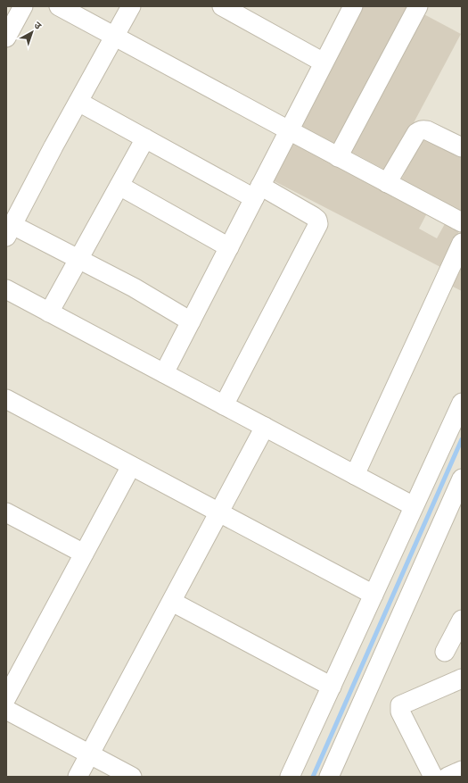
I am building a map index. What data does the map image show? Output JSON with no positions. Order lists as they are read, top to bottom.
{
  "north": "top right"
}
